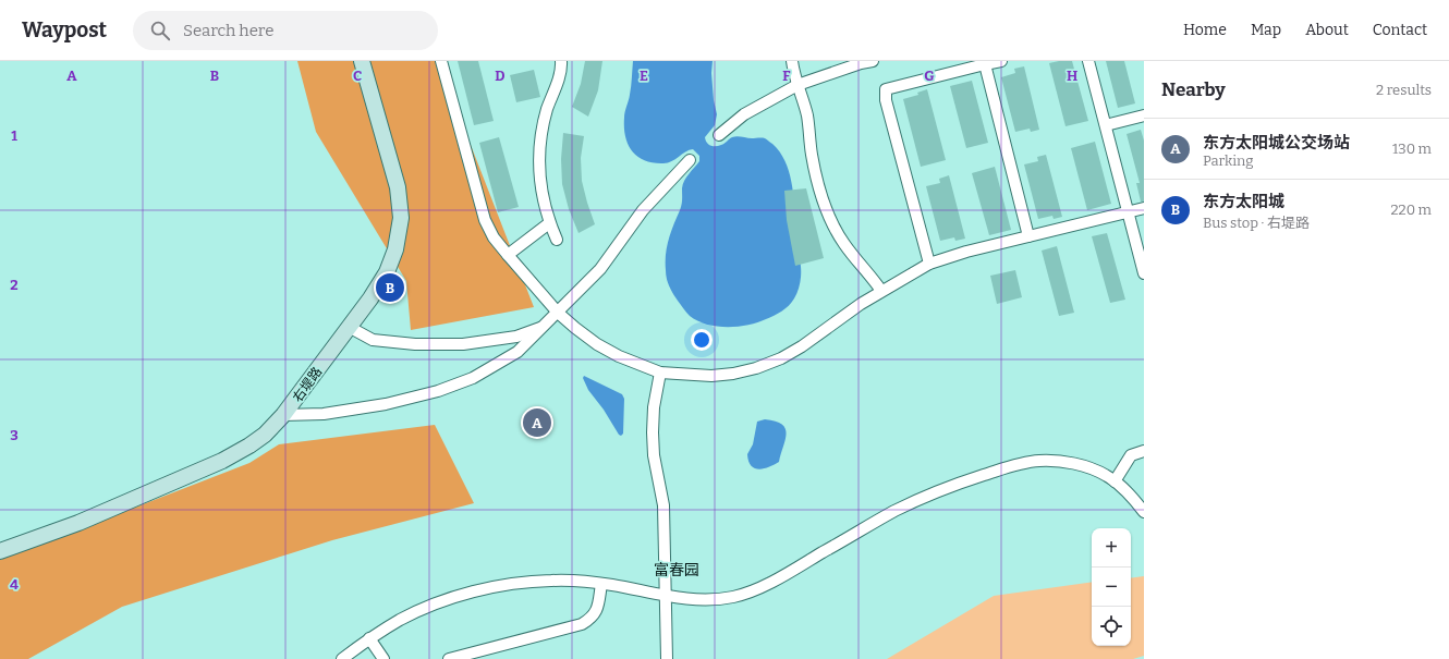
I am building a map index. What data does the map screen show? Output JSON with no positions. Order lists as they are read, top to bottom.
{
  "streets": {
    "main road": ["右堤路"]
  },
  "districts": ["富春园"],
  "page": {
    "header": "Waypost",
    "search": "Search here",
    "nav": [
      "Home",
      "Map",
      "About",
      "Contact"
    ],
    "heading": ["Nearby", "2 results"],
    "list": [
      {
        "mark": "A",
        "name": "东方太阳城公交场站",
        "note": "Parking",
        "value": "130 m"
      },
      {
        "mark": "B",
        "name": "东方太阳城",
        "note": "Bus stop · 右堤路",
        "value": "220 m"
      }
    ],
    "pins": ["B", "A"],
    "map_buttons": ["+", "−"]
  },
  "grid": {
    "columns": [
      "A",
      "B",
      "C",
      "D",
      "E",
      "F",
      "G",
      "H"
    ],
    "rows": [
      "1",
      "2",
      "3",
      "4"
    ]
  }
}
